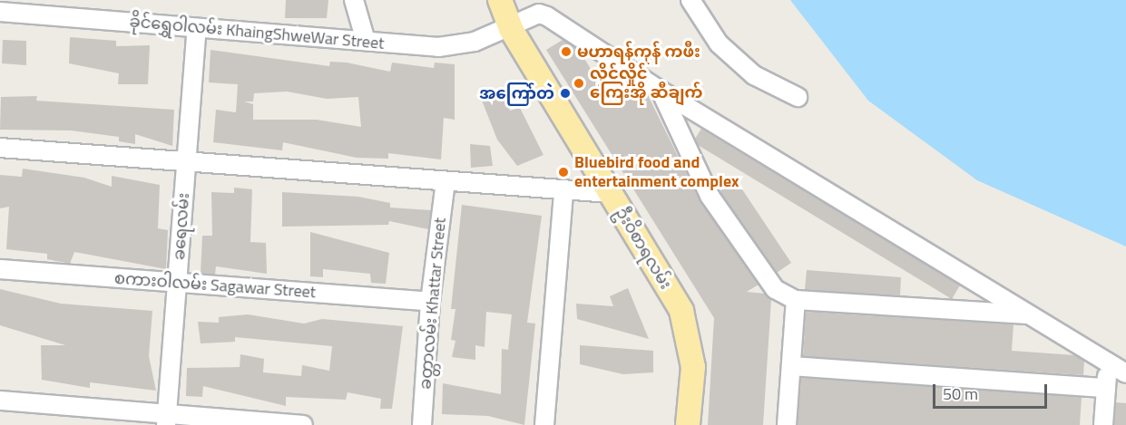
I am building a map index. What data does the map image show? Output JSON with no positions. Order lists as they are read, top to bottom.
{
  "streets": {
    "main road": ["ဦးဝိစာရလမ်း"],
    "street": [
      "ခိုင်ရွှေဝါလမ်း KhaingShweWar Street",
      "ခရေလမ်း",
      "စကားဝါလမ်း Sagawar Street",
      "ခတ္တာလမ်း Khattar Street"
    ]
  },
  "crossings": [
    ["ခိုင်ရွှေဝါလမ်း KhaingShweWar Street", "ခရေလမ်း"],
    ["ခိုင်ရွှေဝါလမ်း KhaingShweWar Street", "ဦးဝိစာရလမ်း"],
    ["ခရေလမ်း", "စကားဝါလမ်း Sagawar Street"],
    ["စကားဝါလမ်း Sagawar Street", "ခတ္တာလမ်း Khattar Street"]
  ],
  "places": [
    "မဟာရန်ကုန် ကဖီး",
    "လှိုင်လှိုင် ကြေးအို ဆီချက်",
    "အကြော်တဲ",
    "Bluebird food and entertainment complex"
  ],
  "scale_bar": "50 m"
}
